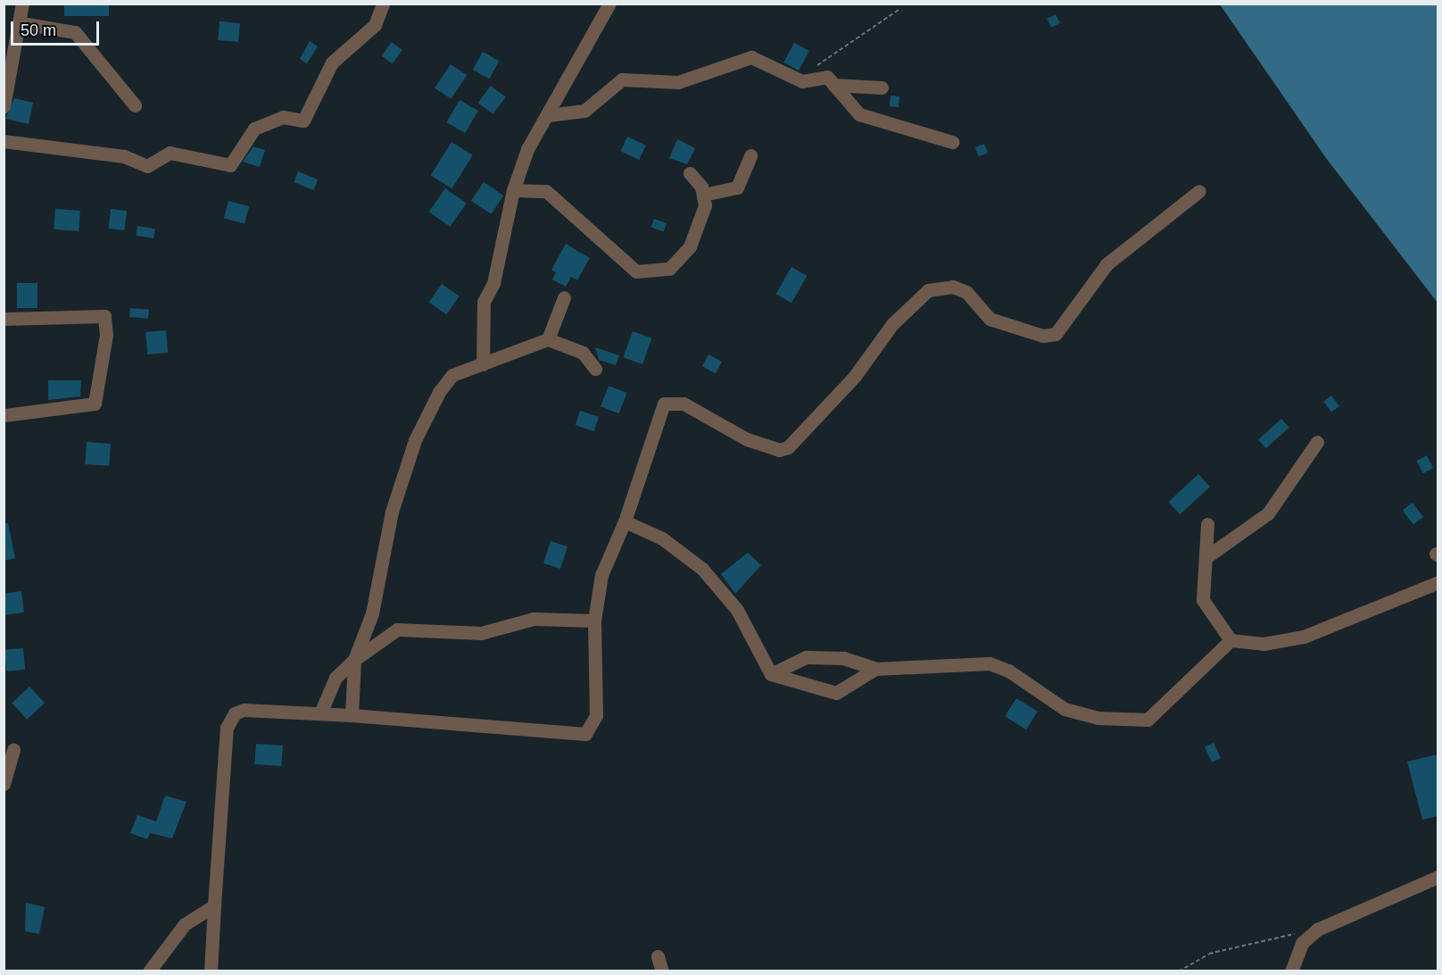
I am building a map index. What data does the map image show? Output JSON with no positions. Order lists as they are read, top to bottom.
{
  "scale_bar": "50 m"
}
